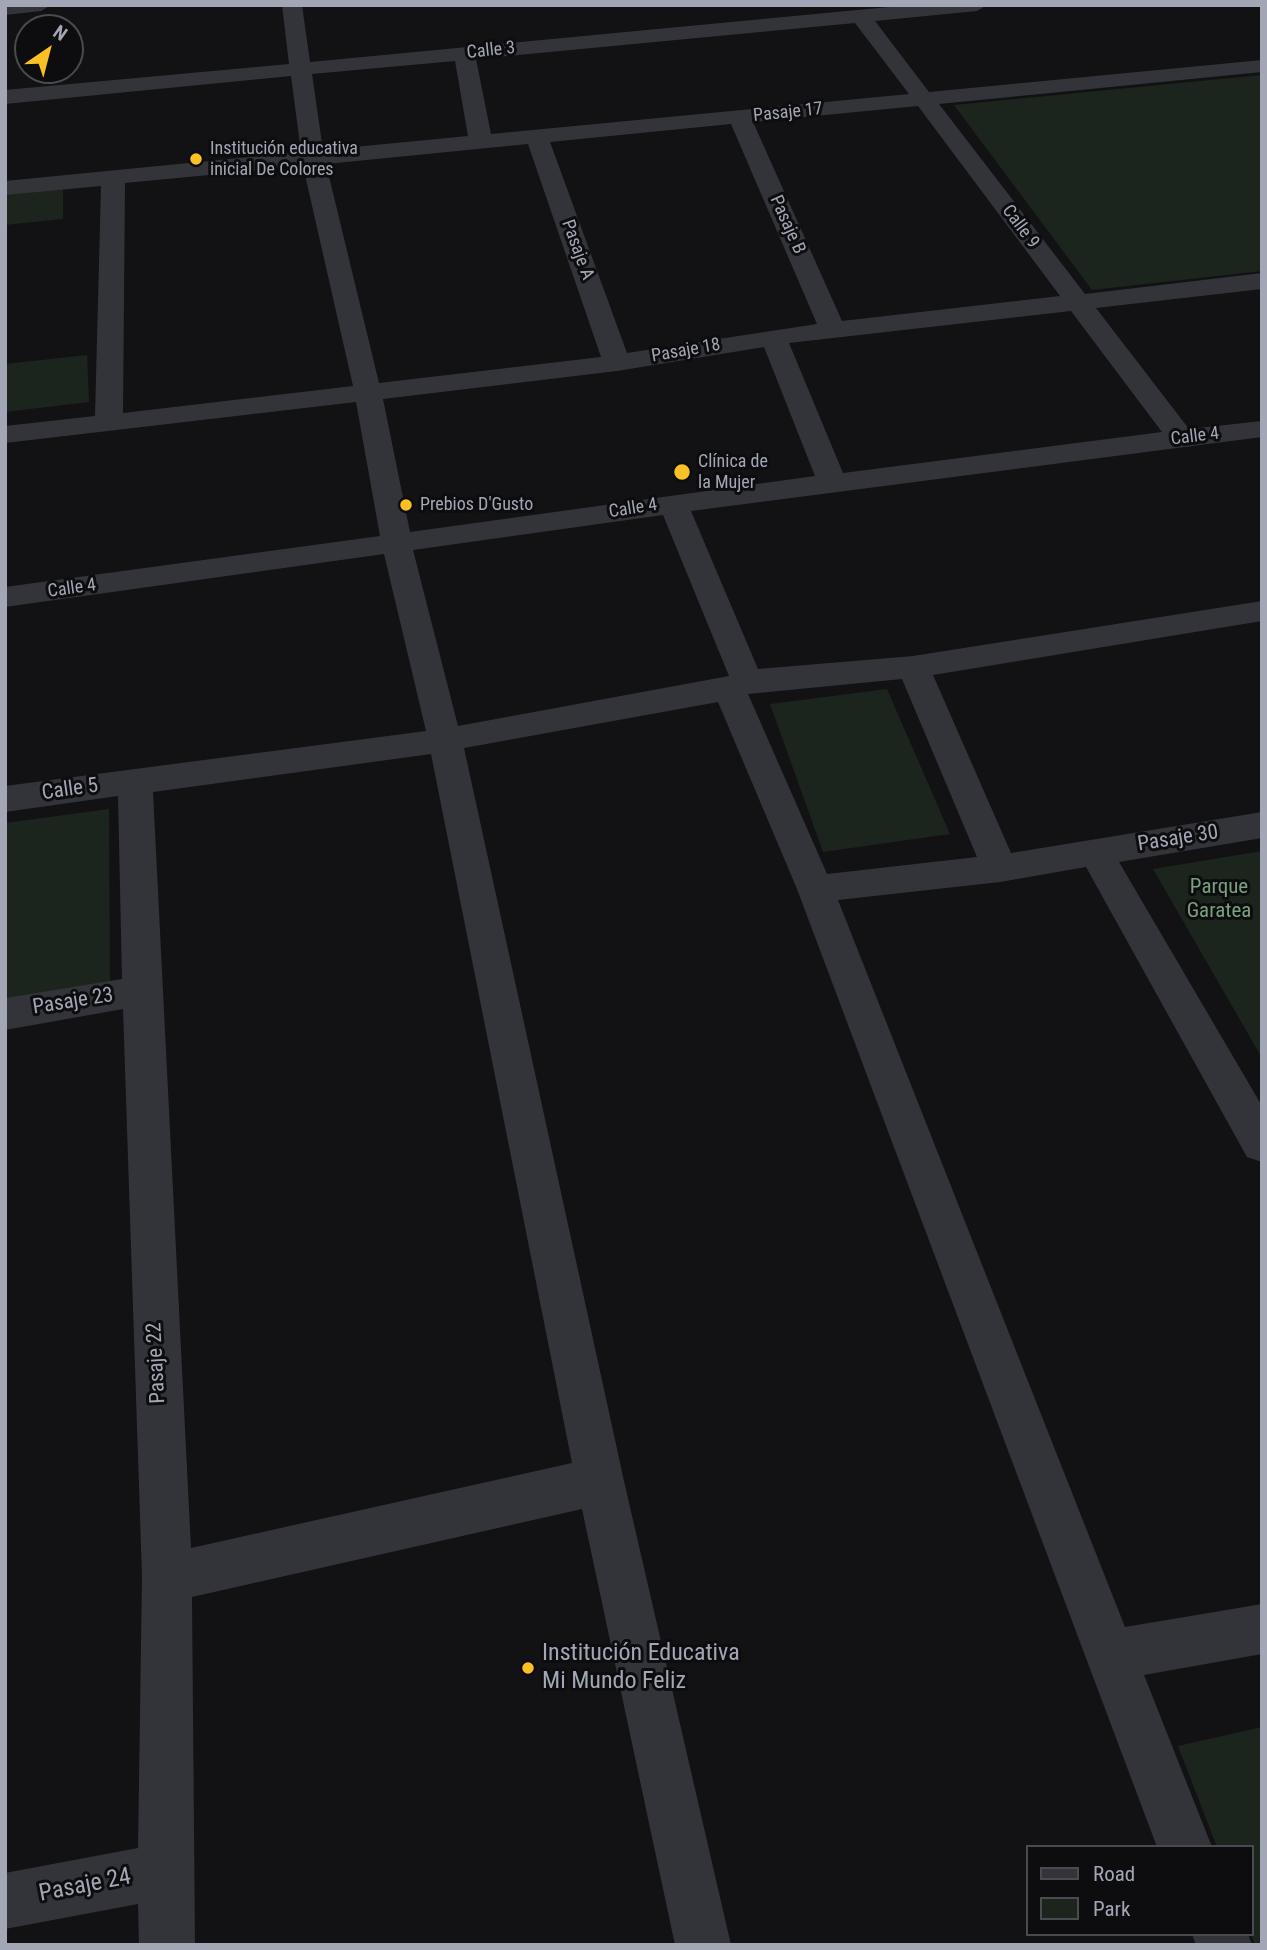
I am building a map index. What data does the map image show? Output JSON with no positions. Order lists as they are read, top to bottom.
{
  "streets": {
    "street": [
      "Calle 3",
      "Pasaje 17",
      "Pasaje B",
      "Calle 9",
      "Pasaje A",
      "Pasaje 18",
      "Calle 4",
      "Calle 5",
      "Pasaje 30",
      "Pasaje 23",
      "Pasaje 22",
      "Pasaje 24"
    ]
  },
  "crossings": [
    ["Calle 3", "Calle 9"],
    ["Pasaje 17", "Pasaje B"],
    ["Pasaje 17", "Calle 9"],
    ["Pasaje 17", "Pasaje A"],
    ["Pasaje B", "Pasaje 18"],
    ["Calle 9", "Pasaje 18"],
    ["Calle 9", "Calle 4"],
    ["Pasaje A", "Pasaje 18"],
    ["Calle 5", "Pasaje 22"],
    ["Pasaje 23", "Pasaje 22"],
    ["Pasaje 22", "Pasaje 24"]
  ],
  "parks": ["Parque Garatea"],
  "places": [
    "Institución educativa inicial De Colores",
    "Clínica de la Mujer",
    "Prebios D'Gusto",
    "Institución Educativa Mi Mundo Feliz"
  ],
  "legend": ["Road", "Park"],
  "north": "top right"
}
